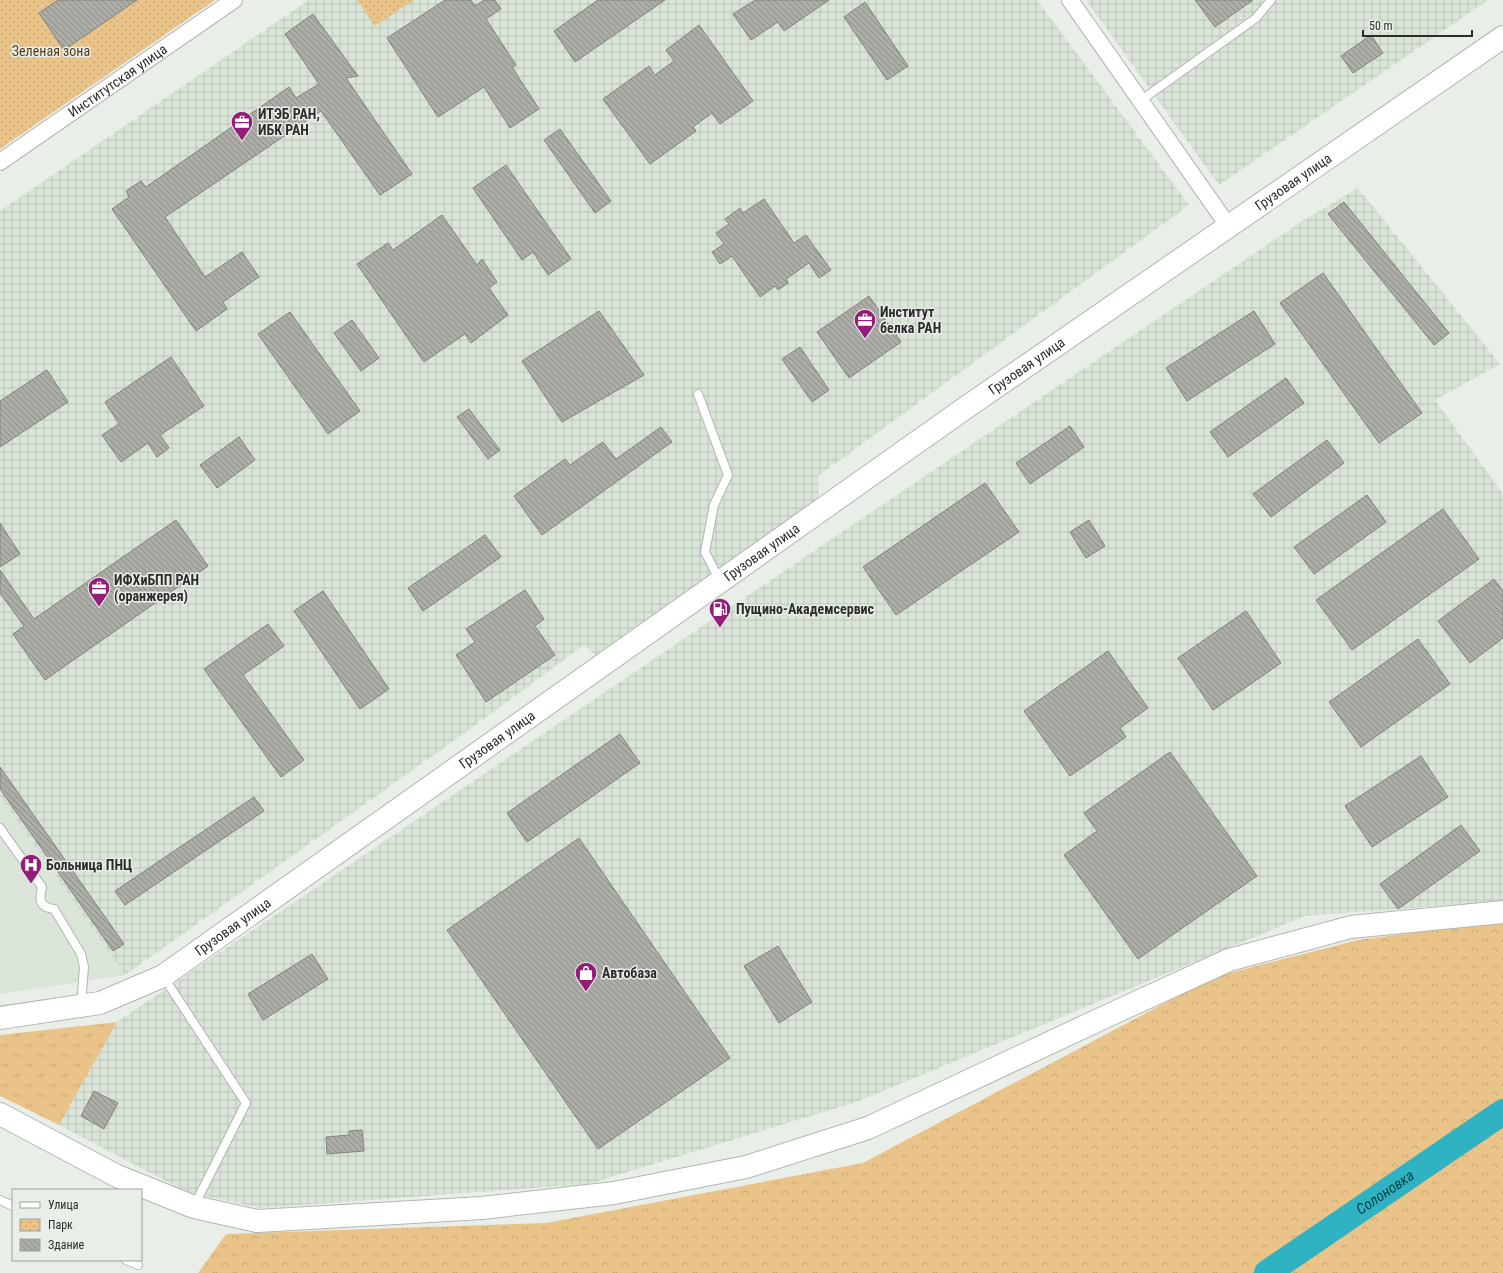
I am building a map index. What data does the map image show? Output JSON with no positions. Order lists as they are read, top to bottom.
{
  "streets": {
    "street": ["Институтская улица", "Грузовая улица"]
  },
  "water": ["Солоновка"],
  "parks": ["Зеленая зона"],
  "places": {
    "office": ["ИТЭБ РАН, ИБК РАН", "Институт белка РАН", "ИФХиБПП РАН (оранжерея)"],
    "fuel station": ["Пущино-Академсервис"],
    "hospital": ["Больница ПНЦ"],
    "shop": ["Автобаза"]
  },
  "legend": ["Улица", "Парк", "Здание"],
  "scale_bar": "50 m"
}
